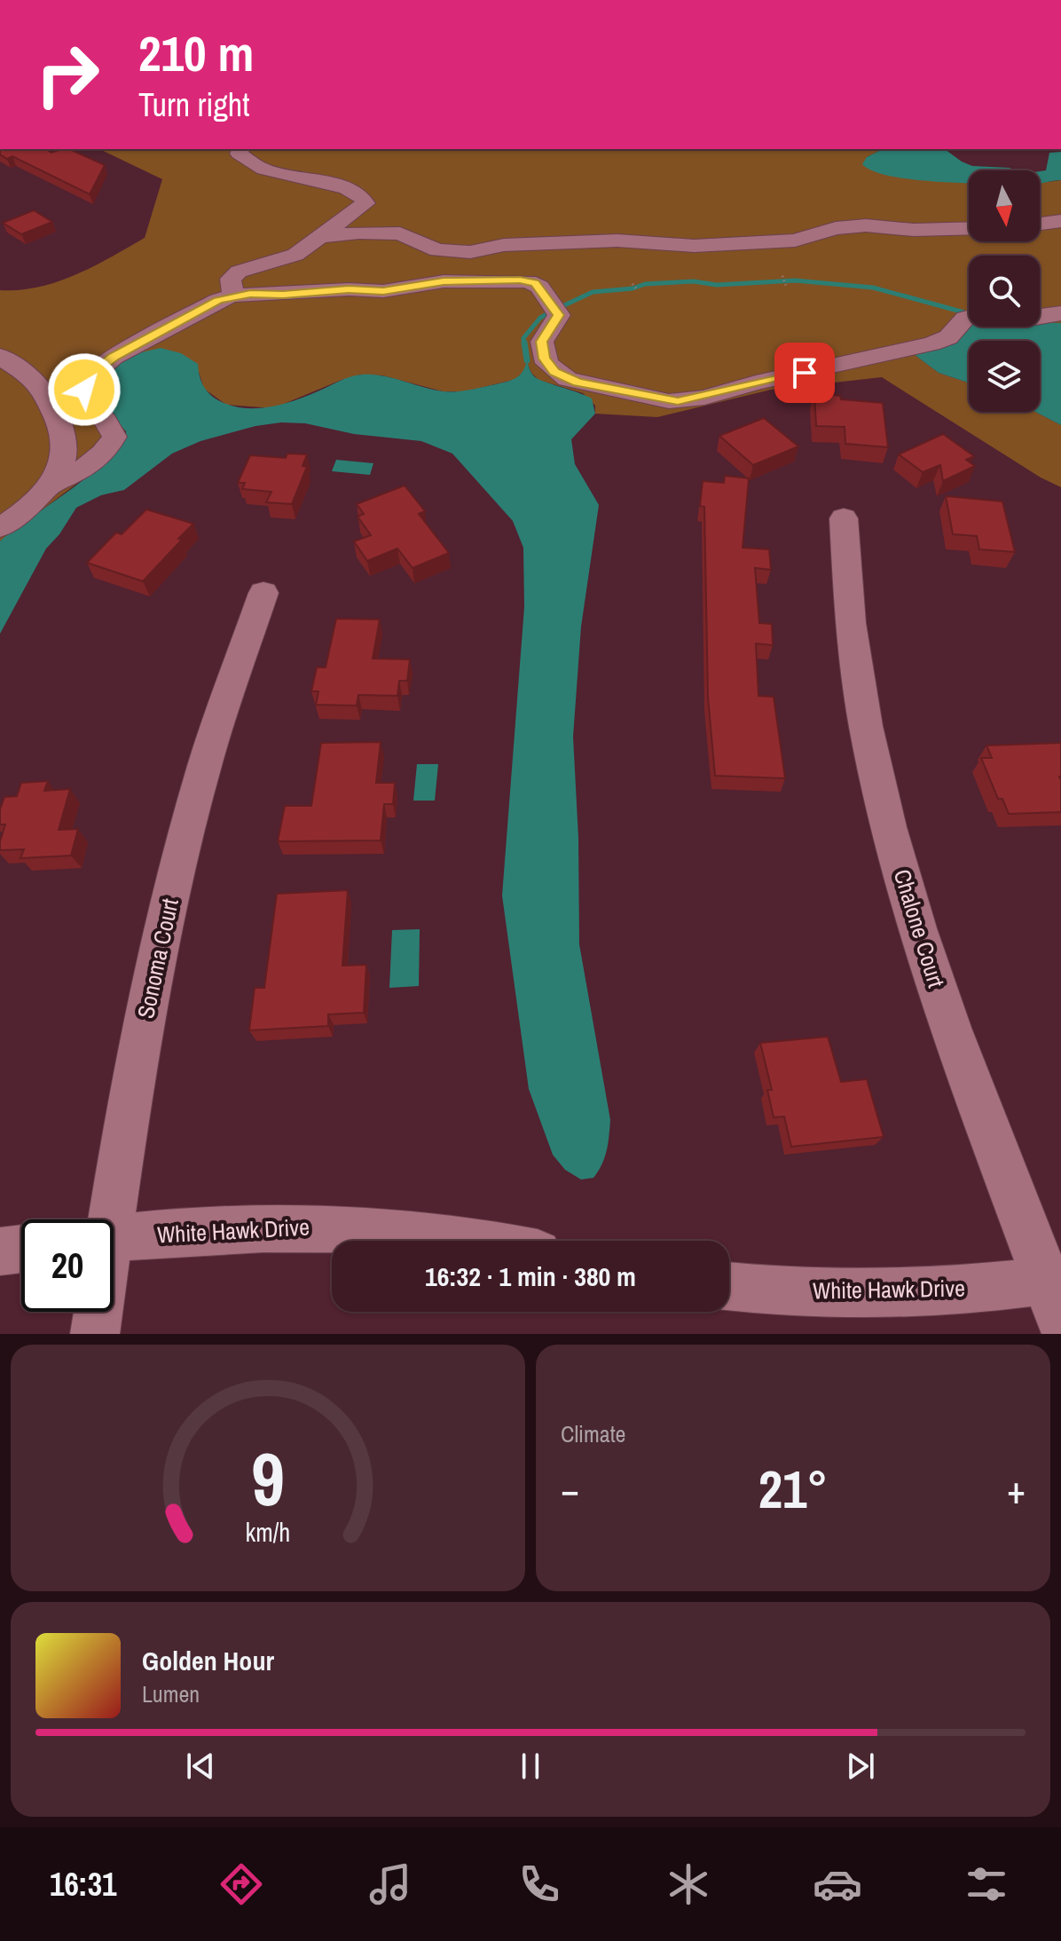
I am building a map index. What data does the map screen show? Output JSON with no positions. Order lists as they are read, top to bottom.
{
  "streets": {
    "street": ["Chalone Court", "Sonoma Court", "White Hawk Drive"]
  },
  "crossings": [
    ["Chalone Court", "White Hawk Drive"]
  ],
  "north": "bottom",
  "page": {
    "turn": ["210 m", "Turn right"],
    "limit": "20",
    "trip": "16:32 · 1 min · 380 m",
    "tile": "Climate",
    "heat": ["−", "21°", "+"],
    "song": ["Golden Hour", "Lumen"],
    "tabs": "16:31",
    "gauge": ["9", "km/h"]
  }
}
